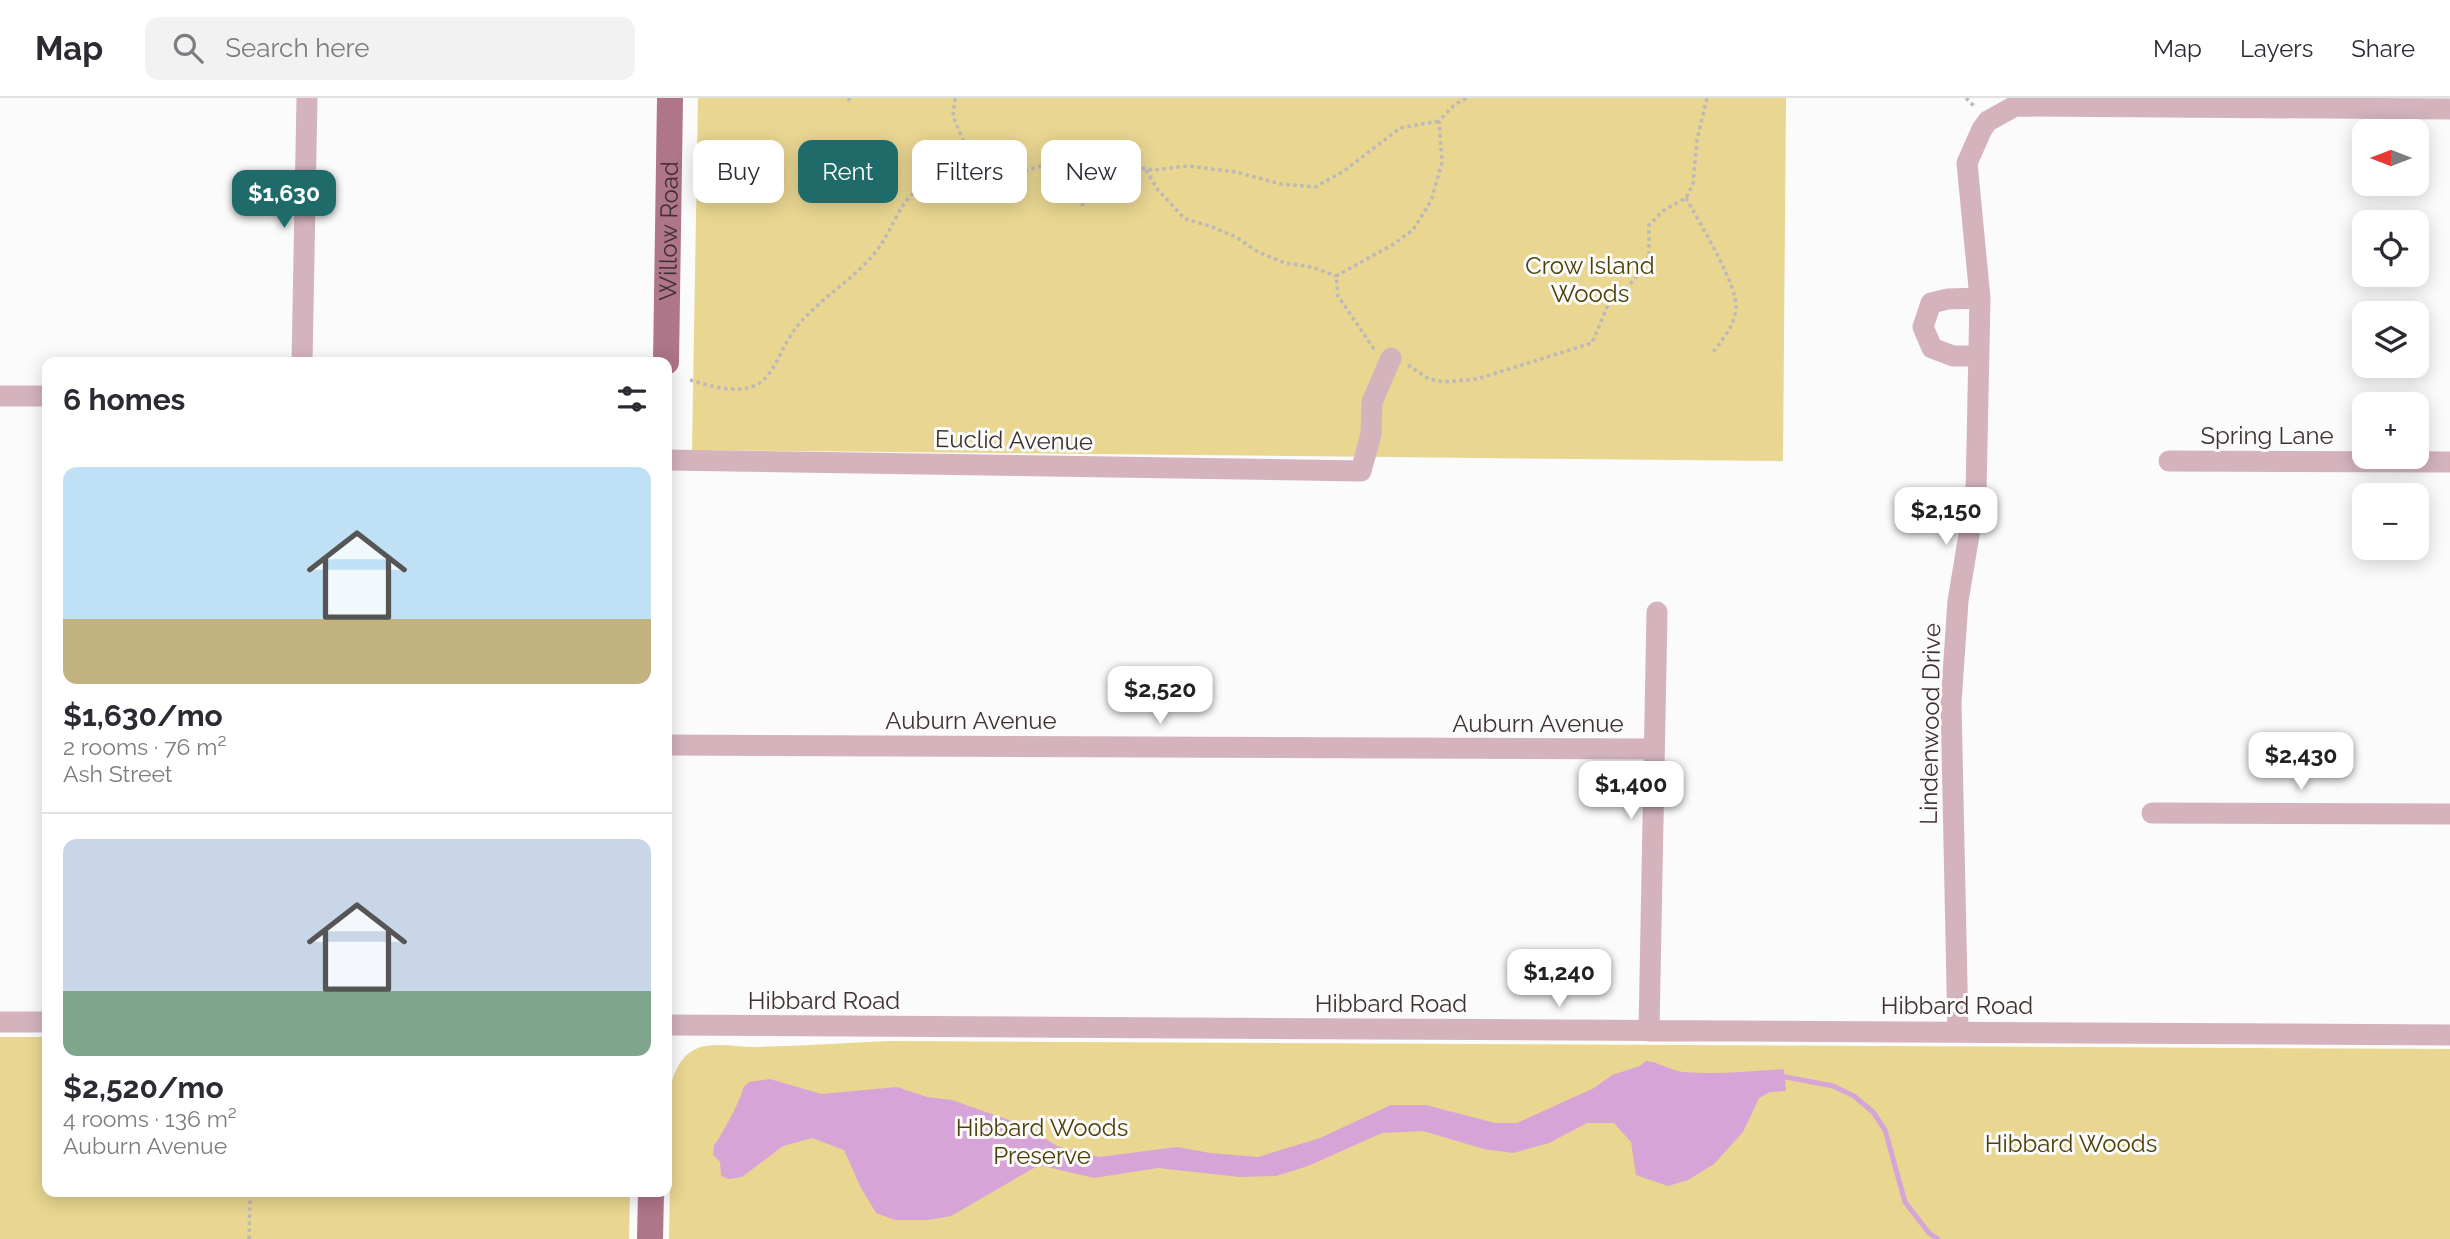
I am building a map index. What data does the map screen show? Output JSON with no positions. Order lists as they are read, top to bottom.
{
  "streets": {
    "main road": ["Willow Road"],
    "street": [
      "Spring Lane",
      "Euclid Avenue",
      "Auburn Avenue",
      "Lindenwood Drive",
      "Hibbard Road"
    ]
  },
  "crossings": [
    ["Lindenwood Drive", "Hibbard Road"]
  ],
  "parks": ["Crow Island Woods", "Hibbard Woods Preserve", "Hibbard Woods"],
  "north": "left",
  "page": {
    "header": "Map",
    "search": "Search here",
    "nav": ["Map", "Layers", "Share"],
    "map_buttons": ["+", "−"],
    "chip": [
      "Buy",
      "Rent",
      "Filters",
      "New"
    ],
    "price": [
      "$1,630",
      "$2,150",
      "$2,520",
      "$2,430",
      "$1,400",
      "$1,240"
    ],
    "heading": "6 homes",
    "list": [
      {
        "name": "$1,630/mo",
        "note": "2 rooms · 76 m² · Ash Street"
      },
      {
        "name": "$2,520/mo",
        "note": "4 rooms · 136 m² · Auburn Avenue"
      }
    ]
  }
}
